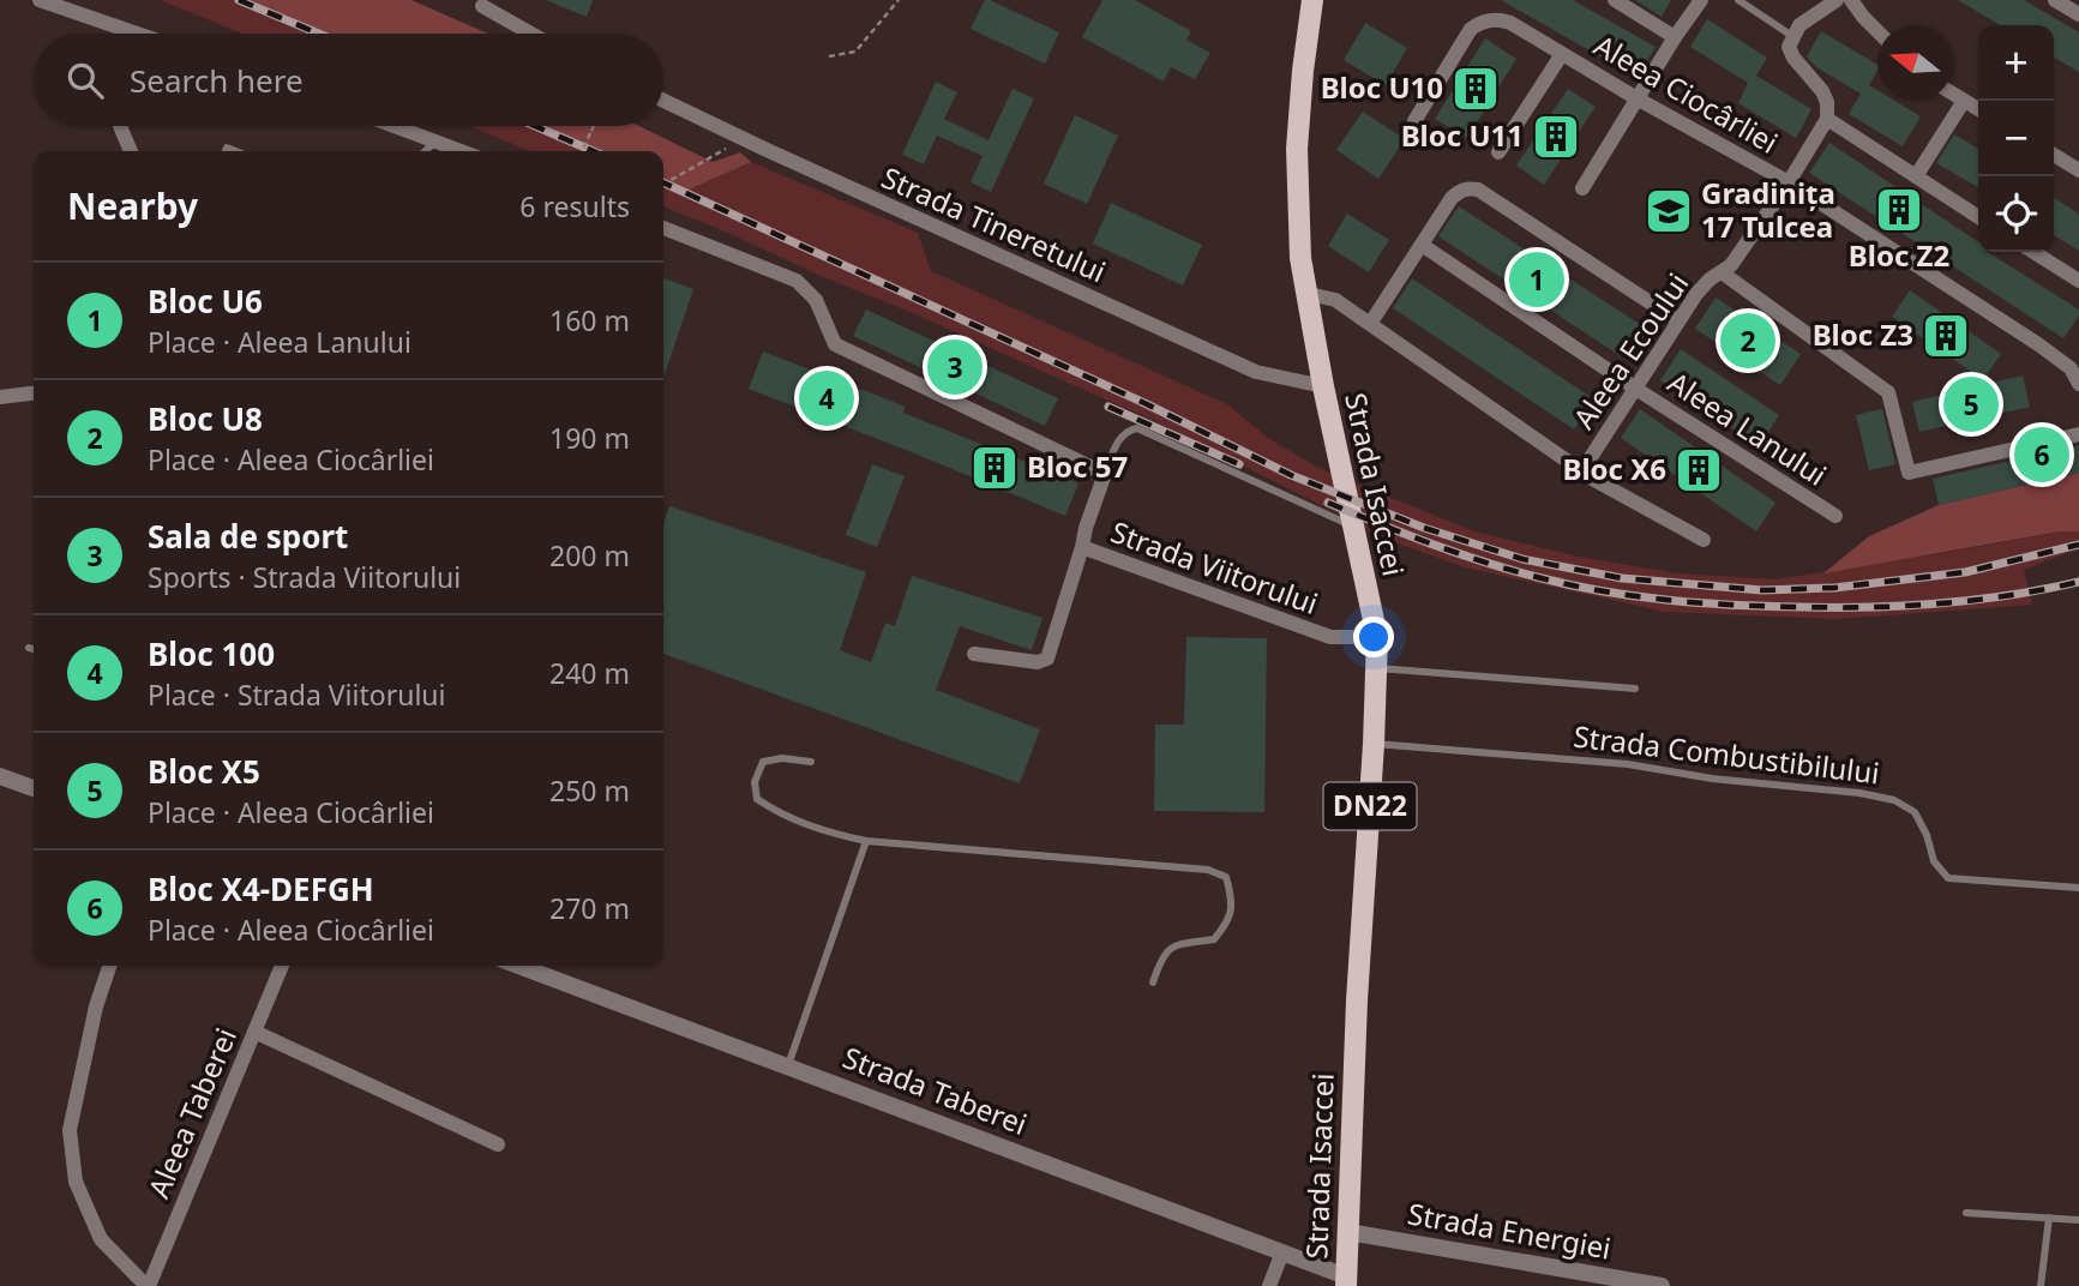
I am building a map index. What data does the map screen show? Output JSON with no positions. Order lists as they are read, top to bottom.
{
  "streets": {
    "main road": ["Strada Isaccei", "DN22"],
    "street": [
      "Aleea Ciocârliei",
      "Strada Tineretului",
      "Aleea Ecoului",
      "Aleea Lanului",
      "Strada Viitorului",
      "Strada Taberei",
      "Aleea Taberei",
      "Strada Energiei"
    ],
    "lane": ["Strada Combustibilului"]
  },
  "crossings": [
    ["Aleea Ciocârliei", "Aleea Ecoului"],
    ["Strada Tineretului", "Strada Isaccei"],
    ["Aleea Ecoului", "Aleea Lanului"],
    ["Aleea Ecoului", "Strada Isaccei"],
    ["Strada Isaccei", "Strada Viitorului"],
    ["Strada Isaccei", "Strada Combustibilului"],
    ["Strada Isaccei", "Strada Taberei"],
    ["Strada Isaccei", "Strada Energiei"]
  ],
  "places": {
    "building": [
      "Bloc U10",
      "Bloc U11",
      "Bloc Z2",
      "Bloc Z3",
      "Bloc 57",
      "Bloc X6"
    ],
    "school or university": ["Gradinița 17 Tulcea"]
  },
  "north": "left",
  "page": {
    "map_buttons": ["+", "−"],
    "search": "Search here",
    "heading": ["Nearby", "6 results"],
    "pins": [
      "1",
      "2",
      "3",
      "4",
      "5",
      "6"
    ],
    "list": [
      {
        "mark": "1",
        "name": "Bloc U6",
        "note": "Place · Aleea Lanului",
        "value": "160 m"
      },
      {
        "mark": "2",
        "name": "Bloc U8",
        "note": "Place · Aleea Ciocârliei",
        "value": "190 m"
      },
      {
        "mark": "3",
        "name": "Sala de sport",
        "note": "Sports · Strada Viitorului",
        "value": "200 m"
      },
      {
        "mark": "4",
        "name": "Bloc 100",
        "note": "Place · Strada Viitorului",
        "value": "240 m"
      },
      {
        "mark": "5",
        "name": "Bloc X5",
        "note": "Place · Aleea Ciocârliei",
        "value": "250 m"
      },
      {
        "mark": "6",
        "name": "Bloc X4-DEFGH",
        "note": "Place · Aleea Ciocârliei",
        "value": "270 m"
      }
    ]
  }
}
